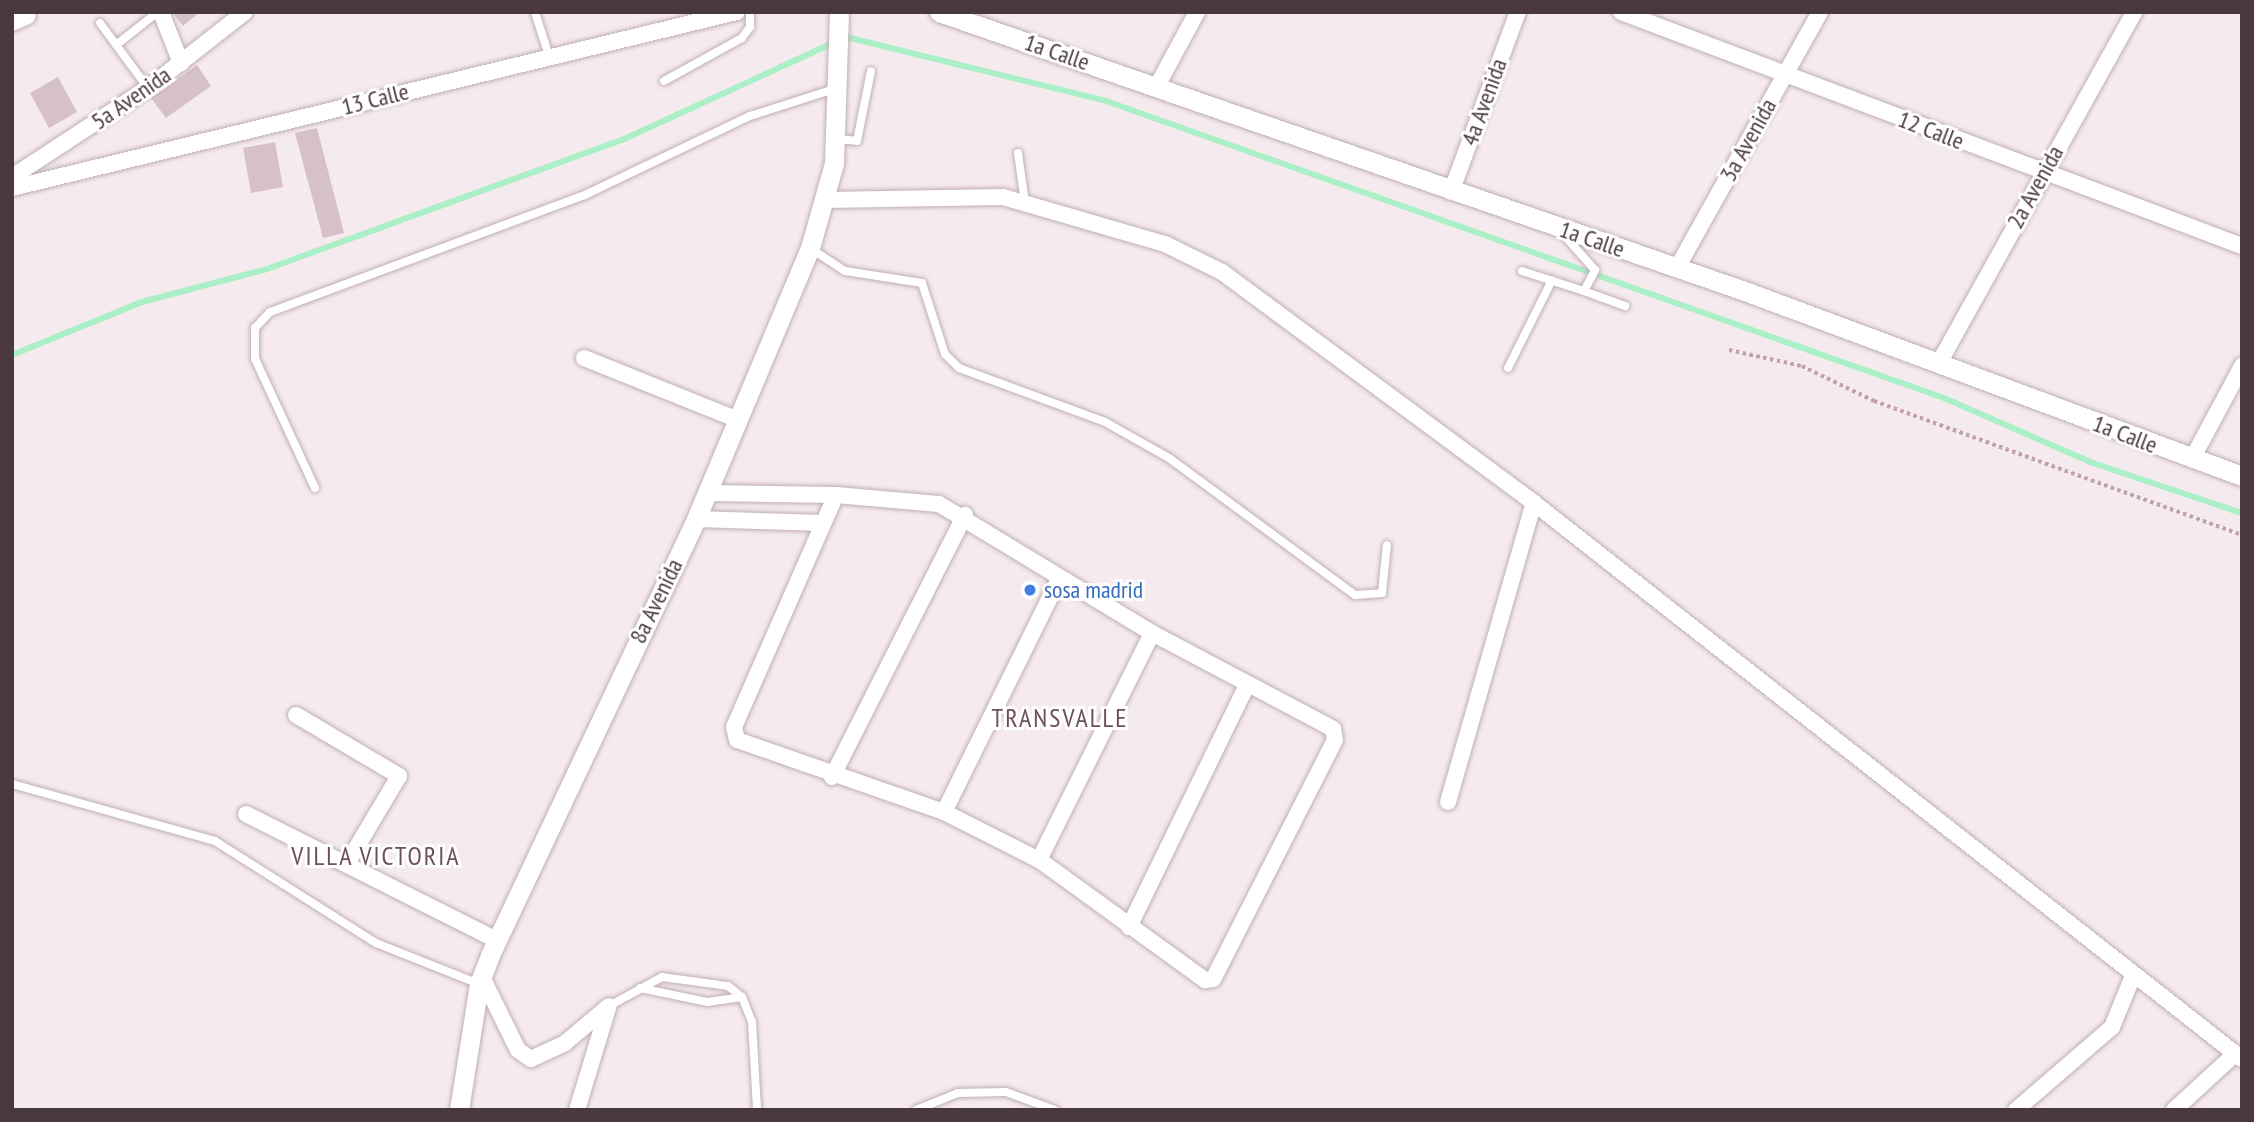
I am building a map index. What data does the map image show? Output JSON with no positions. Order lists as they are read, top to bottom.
{
  "streets": {
    "street": [
      "1a Calle",
      "5a Avenida",
      "13 Calle",
      "4a Avenida",
      "12 Calle",
      "3a Avenida",
      "2a Avenida",
      "8a Avenida"
    ]
  },
  "crossings": [
    ["1a Calle", "4a Avenida"],
    ["1a Calle", "3a Avenida"],
    ["1a Calle", "2a Avenida"],
    ["12 Calle", "3a Avenida"],
    ["12 Calle", "2a Avenida"]
  ],
  "districts": ["TRANSVALLE", "VILLA VICTORIA"],
  "places": ["sosa madrid"]
}
